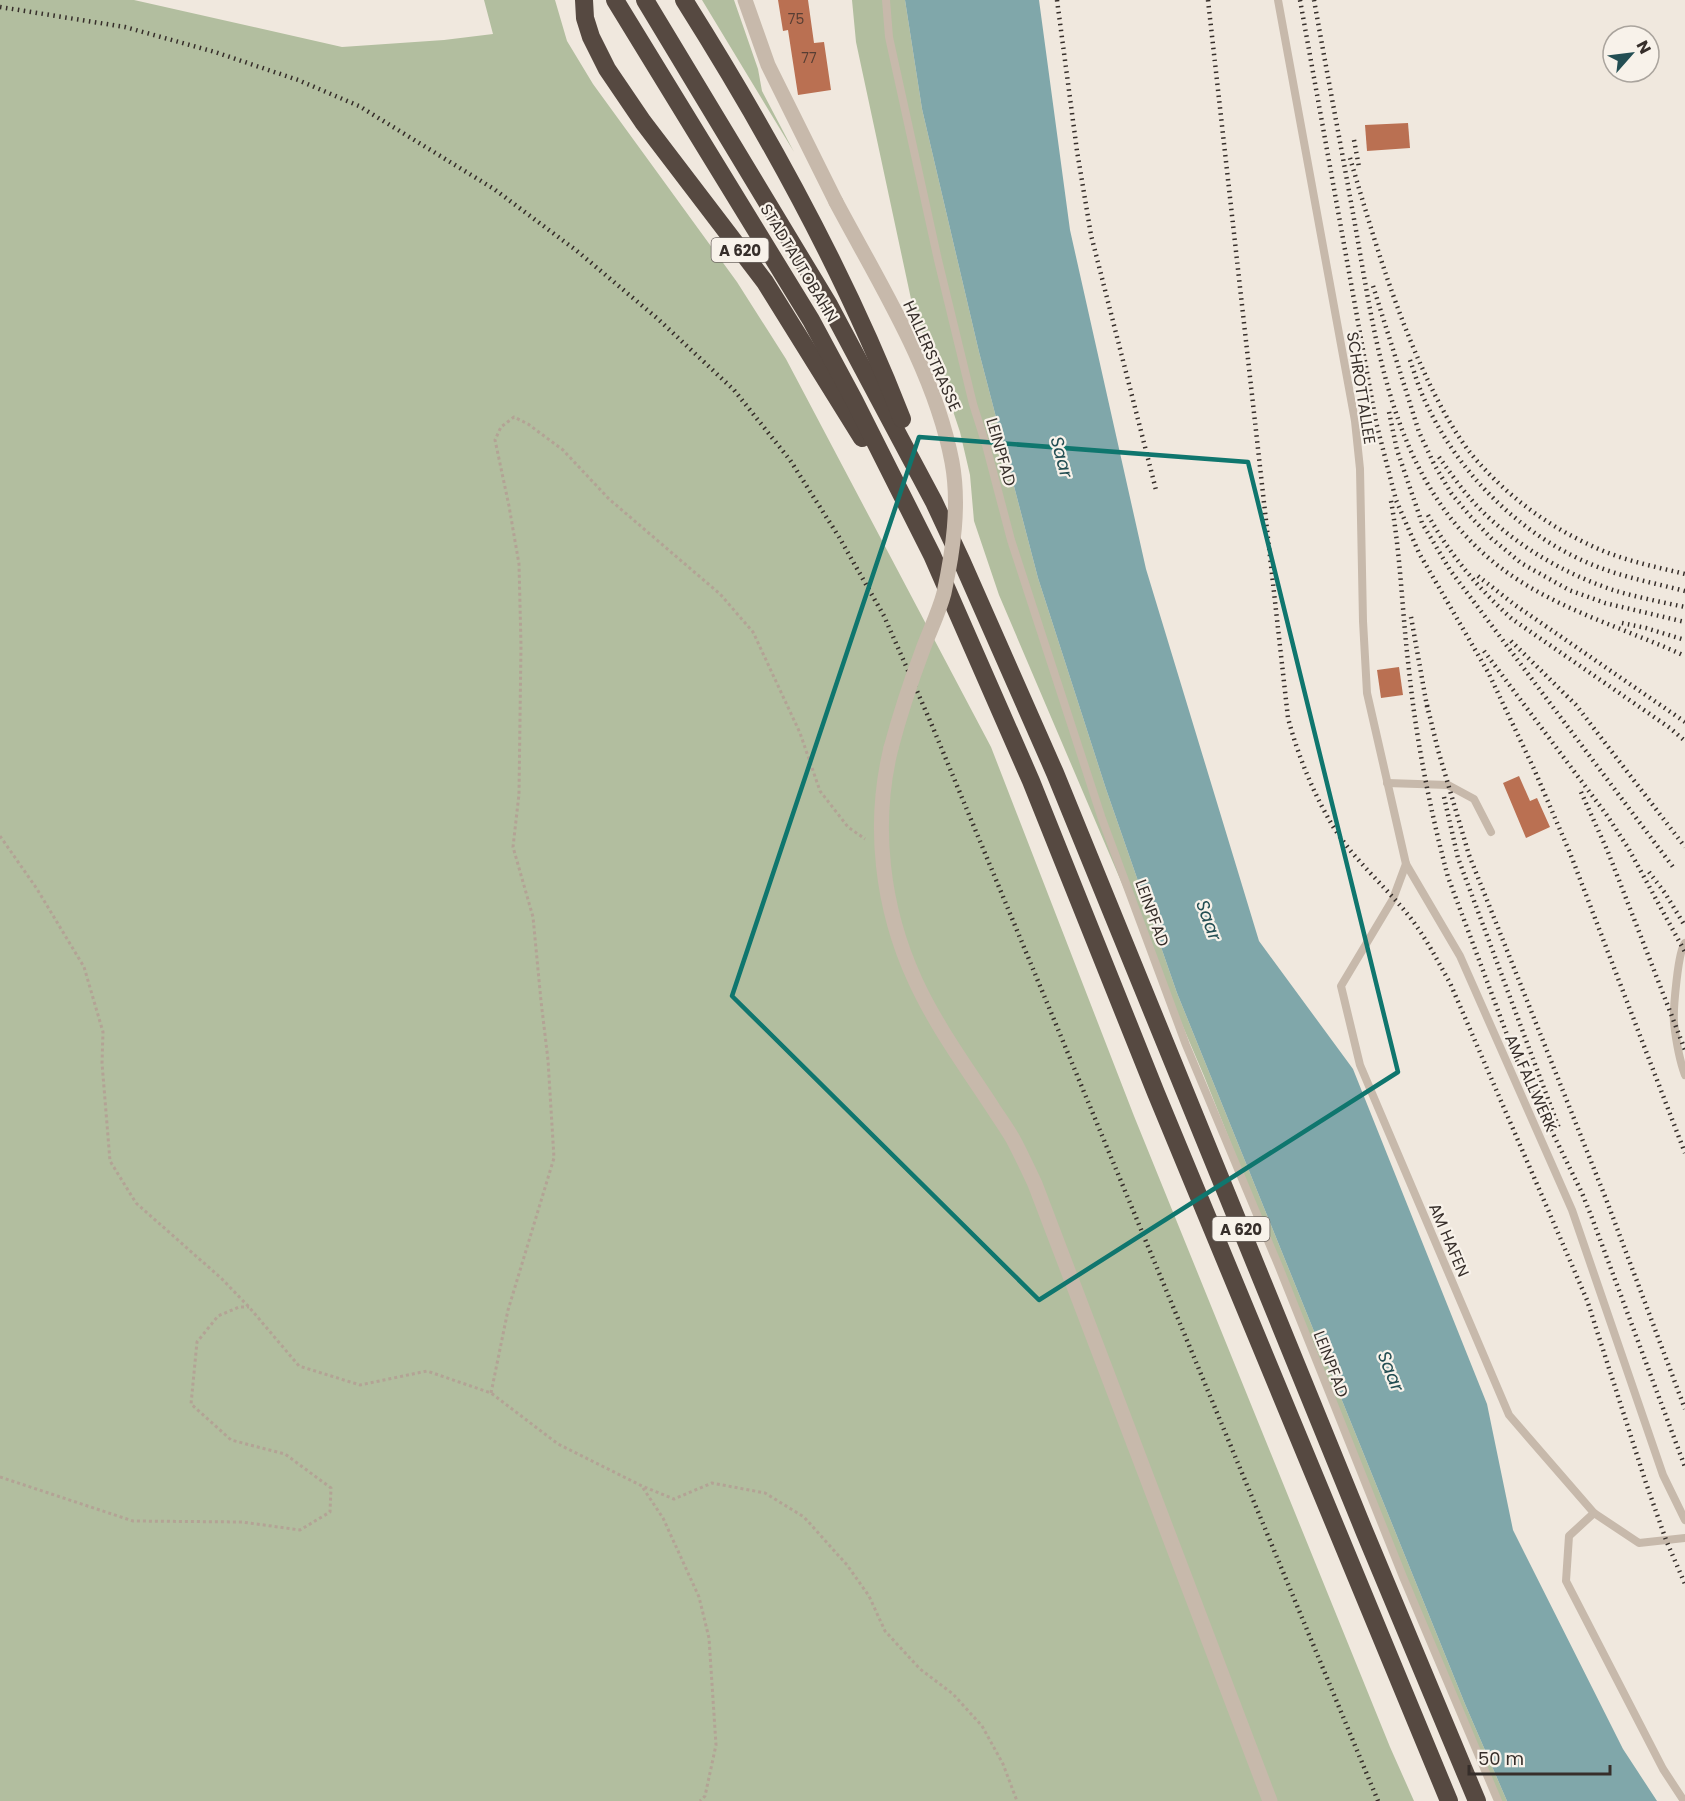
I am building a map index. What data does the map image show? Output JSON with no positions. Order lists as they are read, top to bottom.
{
  "streets": {
    "highway": ["A 620", "STADTAUTOBAHN"],
    "street": ["HALLERSTRASSE"],
    "lane": [
      "SCHROTTALLEE",
      "LEINPFAD",
      "AM FALLWERK",
      "AM HAFEN"
    ]
  },
  "crossings": [
    ["A 620", "STADTAUTOBAHN"],
    ["SCHROTTALLEE", "AM FALLWERK"],
    ["AM FALLWERK", "AM HAFEN"]
  ],
  "water": ["Saar"],
  "house_numbers": ["75", "77"],
  "scale_bar": "50 m",
  "north": "top right"
}
